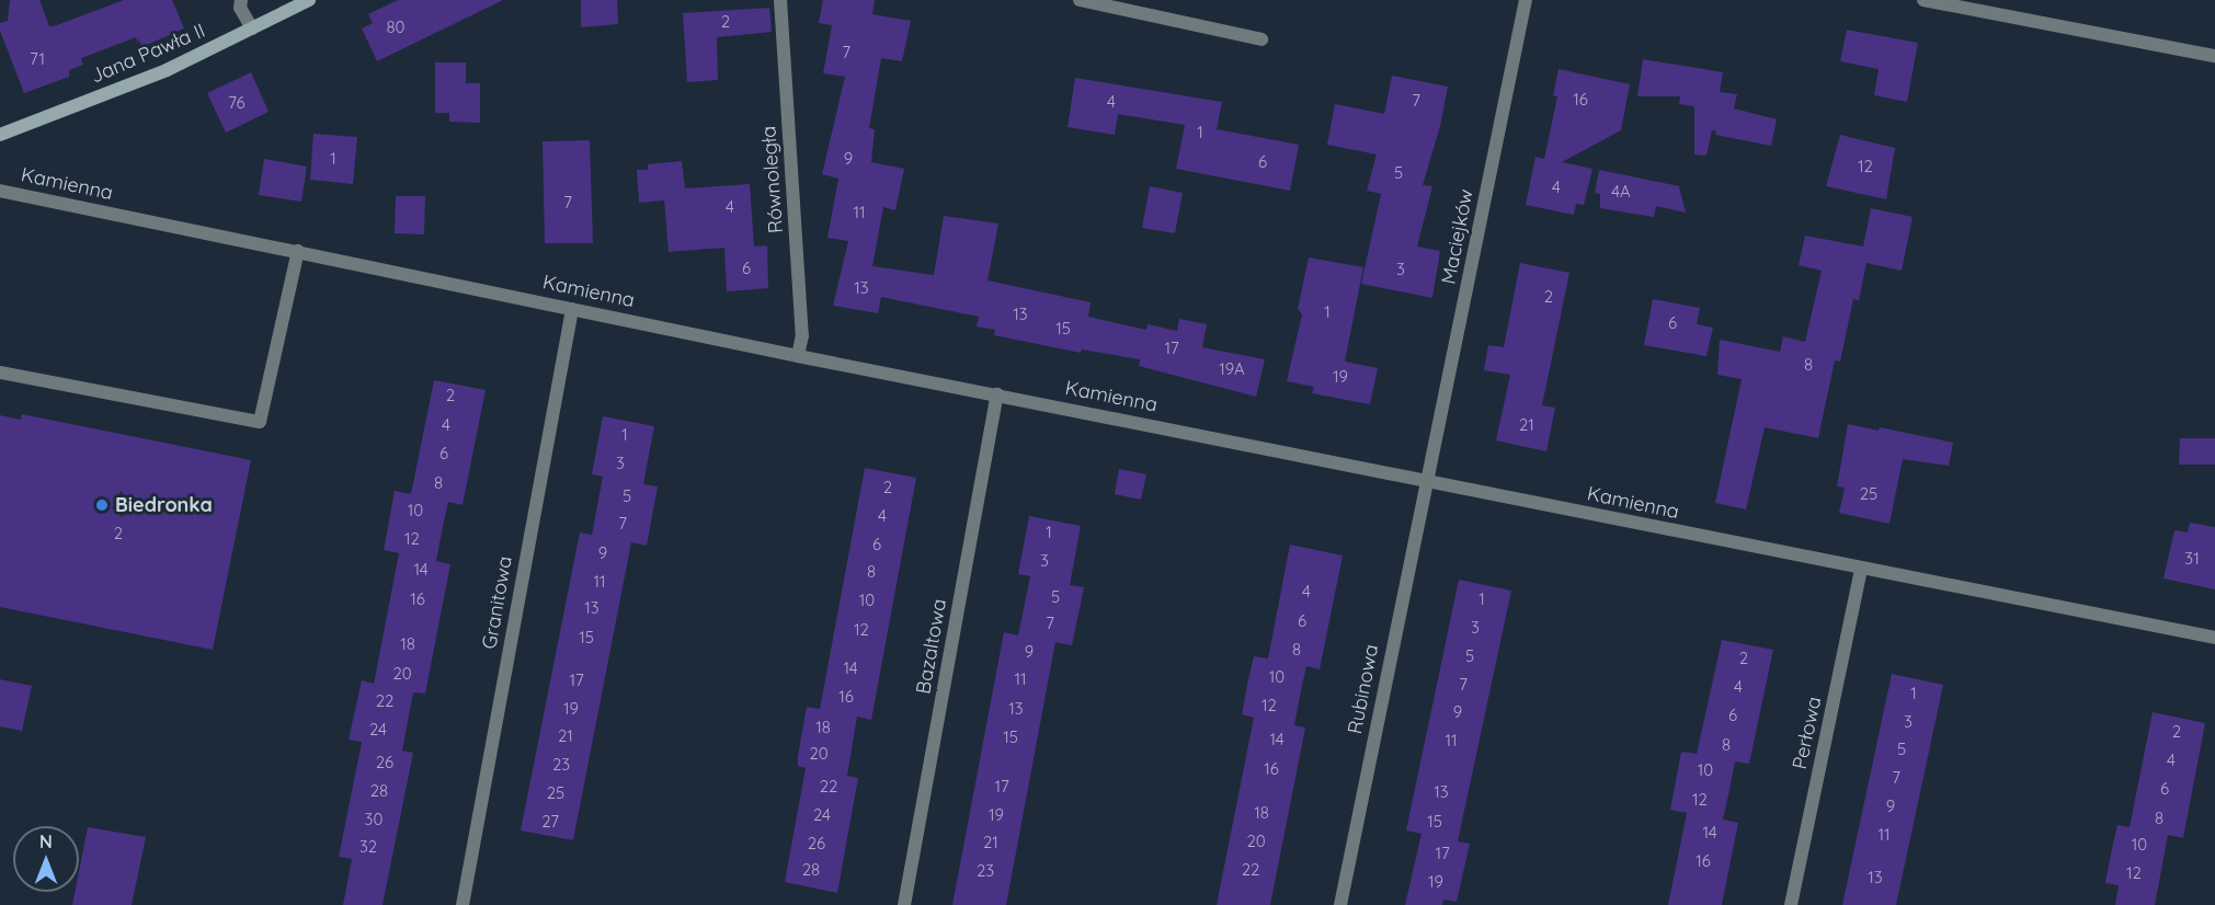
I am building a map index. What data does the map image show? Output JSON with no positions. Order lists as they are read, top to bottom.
{
  "streets": {
    "street": [
      "Jana Pawła II",
      "Równoległa",
      "Kamienna",
      "Maciejków",
      "Granitowa",
      "Bazaltowa",
      "Rubinowa",
      "Perłowa"
    ]
  },
  "crossings": [
    ["Równoległa", "Kamienna"],
    ["Kamienna", "Maciejków"],
    ["Kamienna", "Granitowa"],
    ["Kamienna", "Bazaltowa"],
    ["Kamienna", "Rubinowa"],
    ["Kamienna", "Perłowa"],
    ["Maciejków", "Rubinowa"]
  ],
  "places": ["Biedronka"],
  "house_numbers": [
    "2",
    "80",
    "7",
    "71",
    "16",
    "7",
    "4",
    "76",
    "1",
    "1",
    "9",
    "6",
    "12",
    "5",
    "4",
    "4A",
    "7",
    "4",
    "11",
    "6",
    "3",
    "13",
    "2",
    "1",
    "13",
    "6",
    "15",
    "17",
    "8",
    "19A",
    "19",
    "2",
    "4",
    "21",
    "1",
    "6",
    "3",
    "8",
    "2",
    "25",
    "5",
    "10",
    "4",
    "7",
    "1",
    "2",
    "12",
    "6",
    "9",
    "31",
    "3",
    "14",
    "8",
    "11",
    "4",
    "5",
    "16",
    "1",
    "10",
    "13",
    "6",
    "7",
    "3",
    "12",
    "15",
    "18",
    "8",
    "9",
    "5",
    "2",
    "14",
    "20",
    "10",
    "11",
    "17",
    "7",
    "4",
    "1",
    "16",
    "22",
    "12",
    "19",
    "13",
    "9",
    "6",
    "3",
    "18",
    "24",
    "2",
    "21",
    "15",
    "14",
    "11",
    "8",
    "5",
    "20",
    "4",
    "26",
    "23",
    "16",
    "10",
    "7",
    "22",
    "17",
    "6",
    "28",
    "13",
    "25",
    "12",
    "9",
    "18",
    "24",
    "19",
    "8",
    "30",
    "27",
    "15",
    "14",
    "11",
    "20",
    "21",
    "26",
    "10",
    "32",
    "17",
    "16",
    "28",
    "22",
    "23",
    "12",
    "13",
    "19"
  ],
  "north": "top"
}
